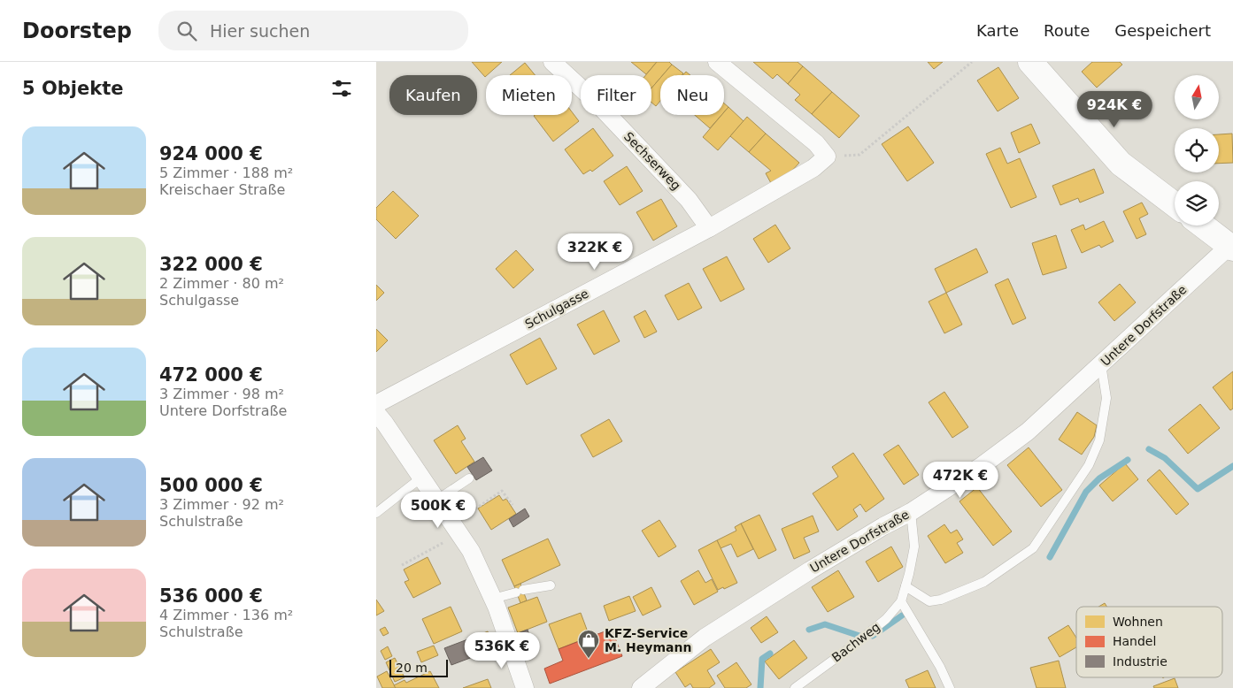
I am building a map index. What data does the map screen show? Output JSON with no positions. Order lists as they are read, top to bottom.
{
  "streets": {
    "street": ["Sechserweg", "Schulgasse", "Untere Dorfstraße"],
    "lane": ["Bachweg"]
  },
  "crossings": [
    ["Sechserweg", "Schulgasse"],
    ["Untere Dorfstraße", "Bachweg"]
  ],
  "places": {
    "shop": ["KFZ-Service M. Heymann"]
  },
  "legend": ["Wohnen", "Handel", "Industrie"],
  "scale_bar": "20 m",
  "north": "top",
  "page": {
    "header": "Doorstep",
    "search": "Hier suchen",
    "nav": ["Karte", "Route", "Gespeichert"],
    "heading": "5 Objekte",
    "chip": [
      "Kaufen",
      "Mieten",
      "Filter",
      "Neu"
    ],
    "price": [
      "924K €",
      "322K €",
      "472K €",
      "500K €",
      "536K €"
    ],
    "list": [
      {
        "name": "924 000 €",
        "note": "5 Zimmer · 188 m² · Kreischaer Straße"
      },
      {
        "name": "322 000 €",
        "note": "2 Zimmer · 80 m² · Schulgasse"
      },
      {
        "name": "472 000 €",
        "note": "3 Zimmer · 98 m² · Untere Dorfstraße"
      },
      {
        "name": "500 000 €",
        "note": "3 Zimmer · 92 m² · Schulstraße"
      },
      {
        "name": "536 000 €",
        "note": "4 Zimmer · 136 m² · Schulstraße"
      }
    ],
    "scale": "20 m"
  }
}
